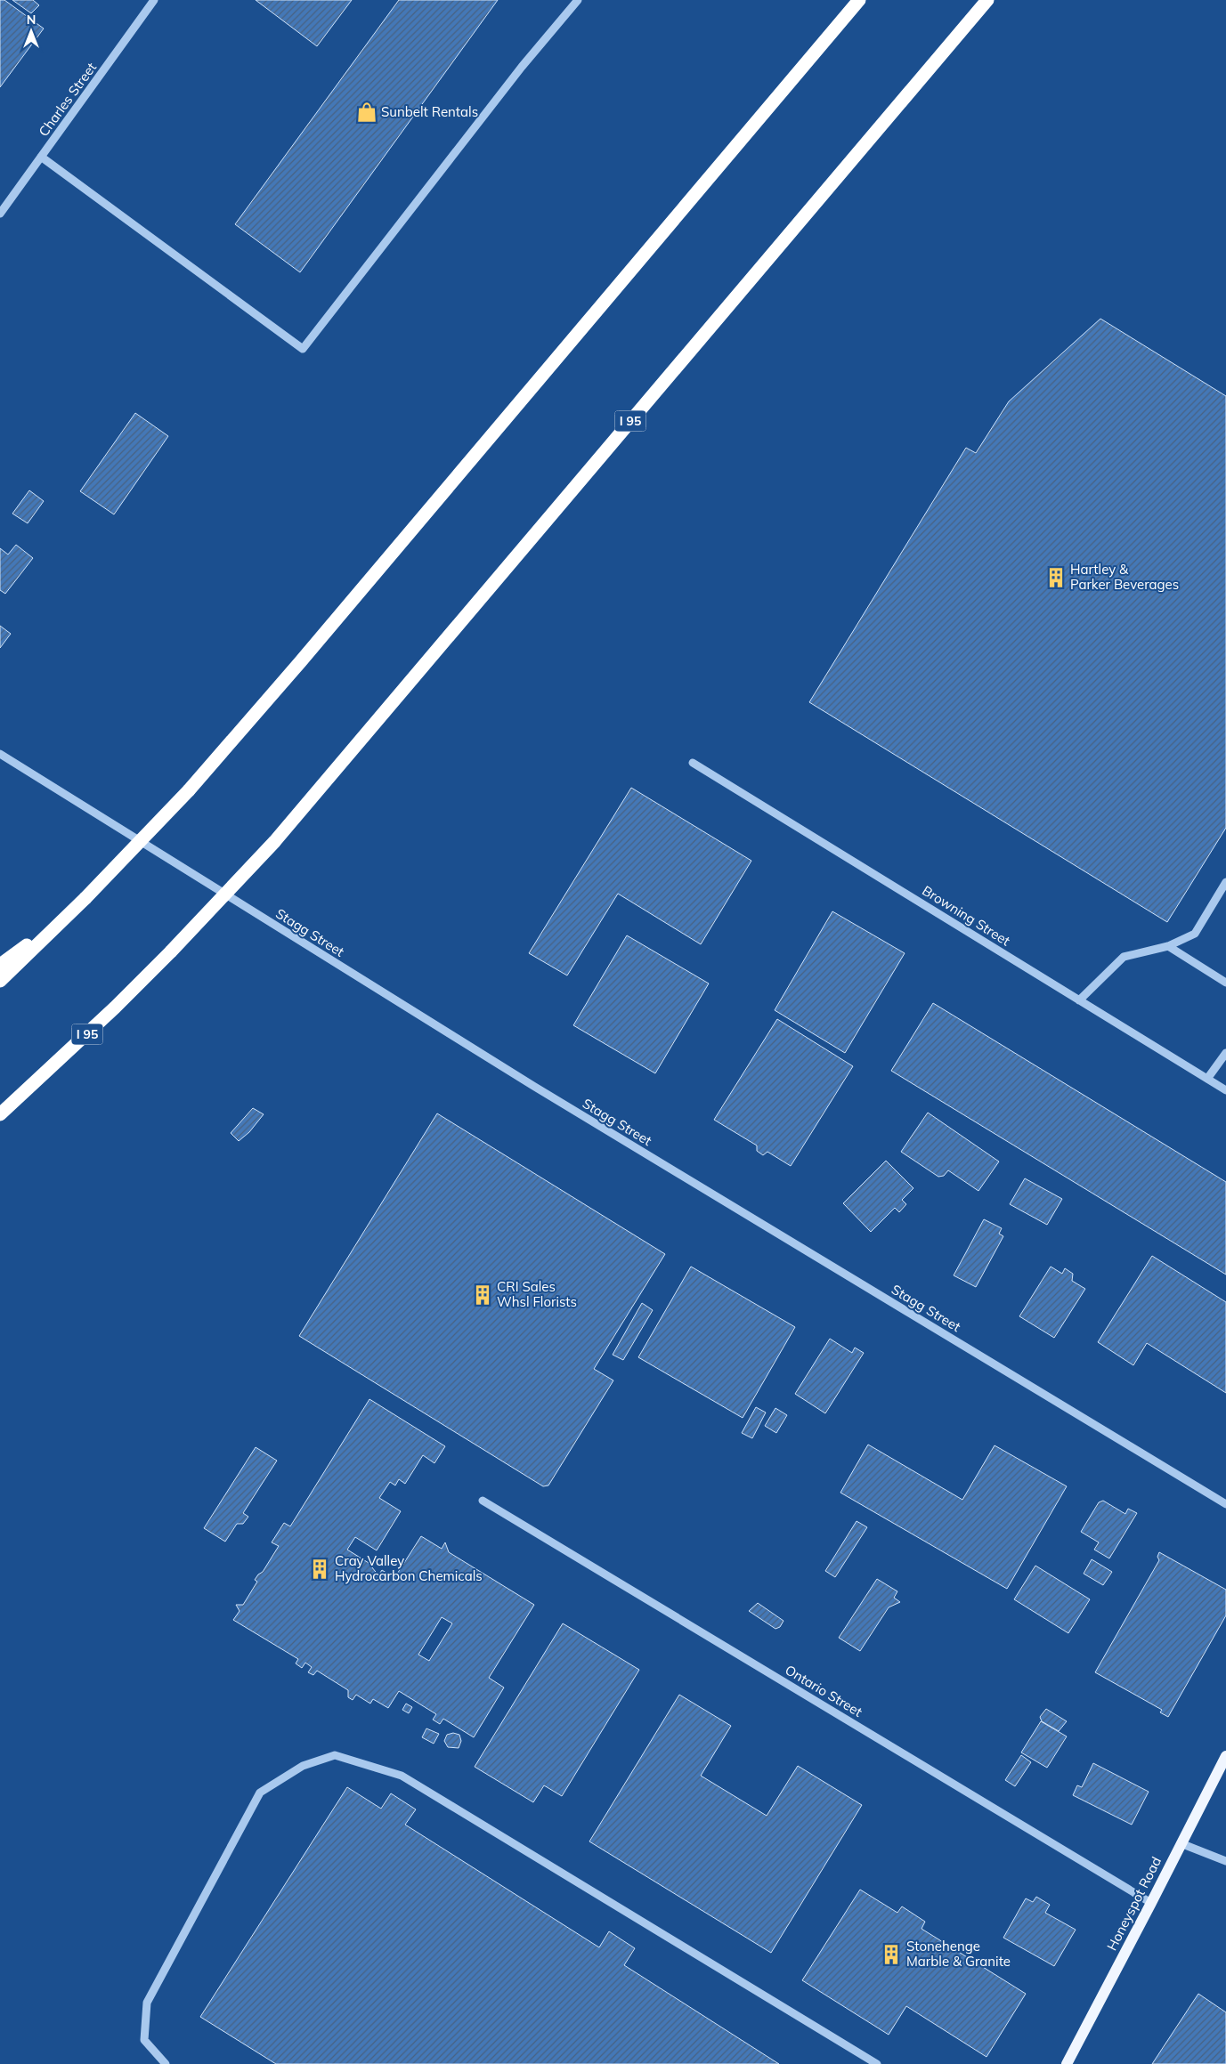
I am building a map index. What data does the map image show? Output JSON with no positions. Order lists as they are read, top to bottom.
{
  "streets": {
    "highway": ["I 95"],
    "main road": ["Honeyspot Road"],
    "street": [
      "Charles Street",
      "Browning Street",
      "Stagg Street",
      "Ontario Street"
    ]
  },
  "crossings": [
    ["Ontario Street", "Honeyspot Road"]
  ],
  "places": {
    "shop": ["Sunbelt Rentals"],
    "building": [
      "Hartley & Parker Beverages",
      "CRI Sales Whsl Florists",
      "Cray Valley Hydrocarbon Chemicals",
      "Stonehenge Marble & Granite"
    ]
  },
  "north": "top"
}
